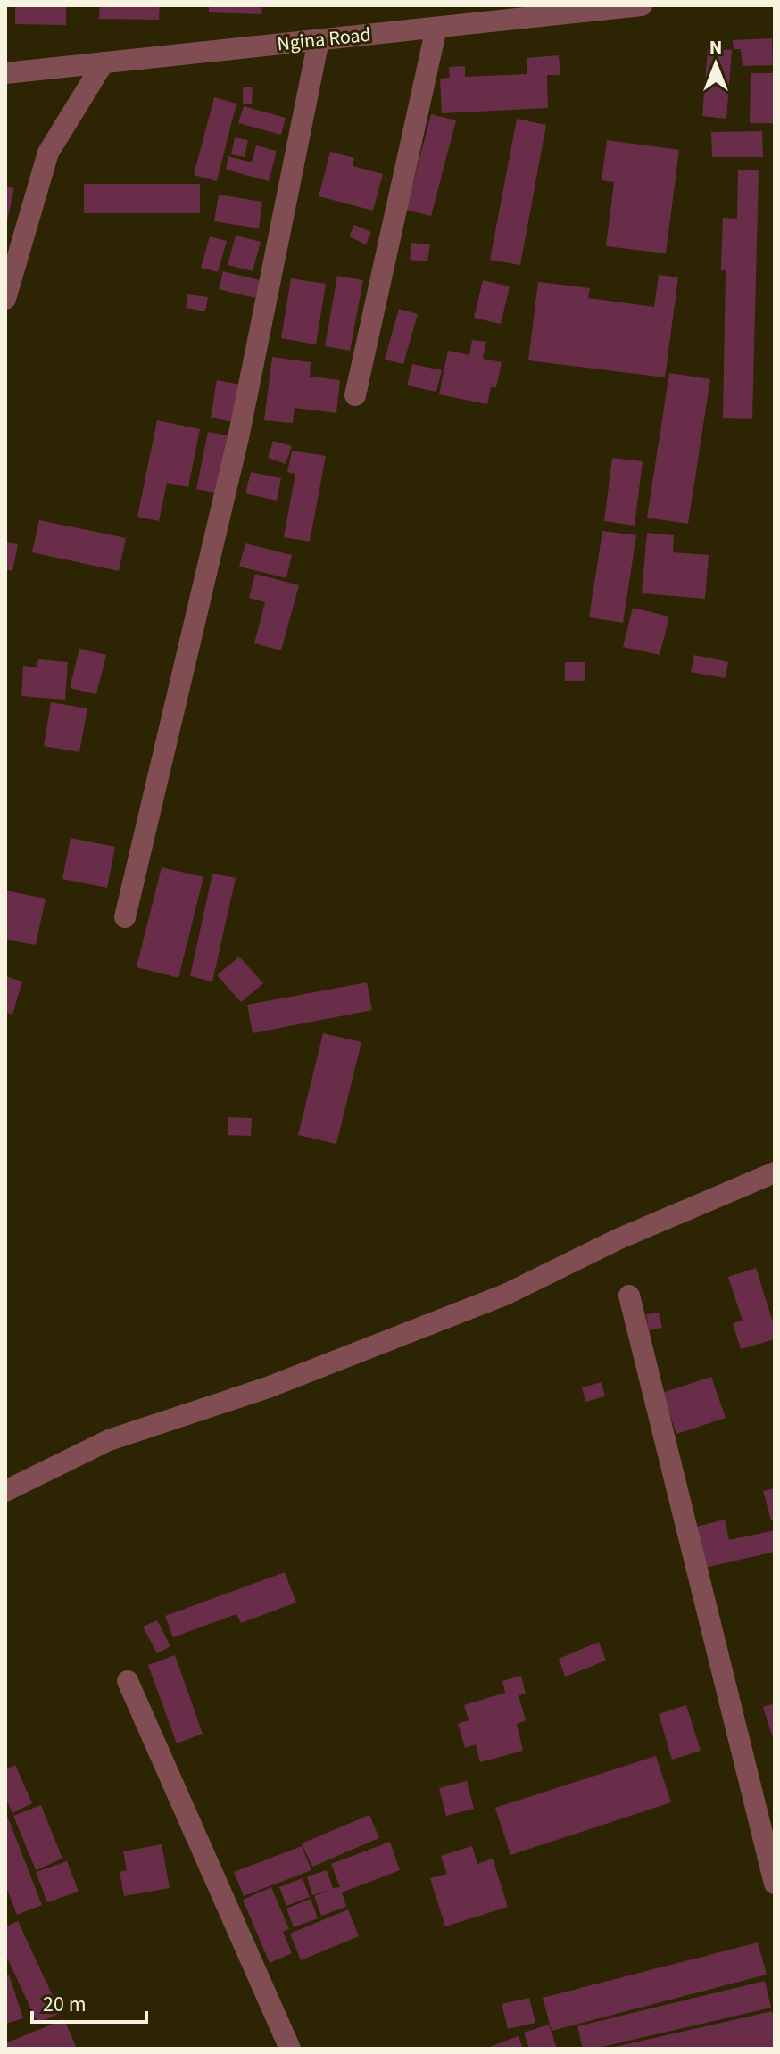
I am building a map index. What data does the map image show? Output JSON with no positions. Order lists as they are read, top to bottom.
{
  "streets": {
    "street": ["Ngina Road"]
  },
  "scale_bar": "20 m",
  "north": "top"
}
